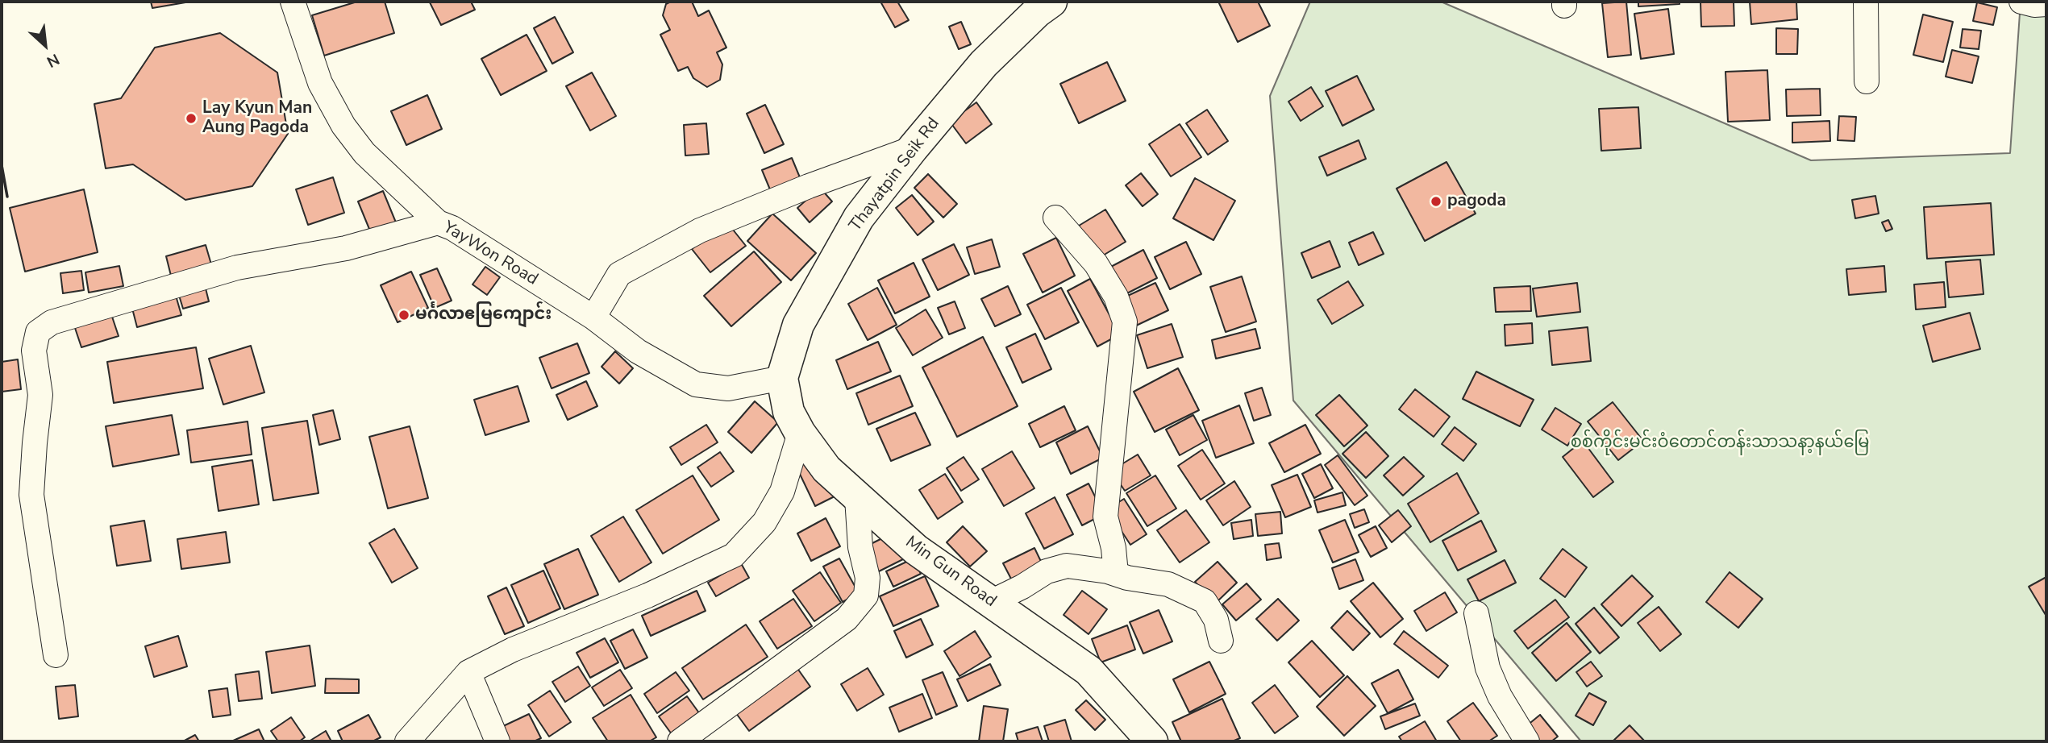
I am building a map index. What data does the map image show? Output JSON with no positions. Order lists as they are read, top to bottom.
{
  "streets": {
    "street": ["Thayatpin Seik Rd", "YayWon Road", "Min Gun Road"]
  },
  "crossings": [
    ["Thayatpin Seik Rd", "YayWon Road"],
    ["Thayatpin Seik Rd", "Min Gun Road"],
    ["YayWon Road", "Min Gun Road"]
  ],
  "parks": ["စစ်ကိုင်းမင်းဝံတောင်တန်းသာသနာ့နယ်မြေ"],
  "places": ["Lay Kyun Man Aung Pagoda", "pagoda", "မင်္ဂလာဧမြကျောင်း"],
  "north": "bottom right"
}
